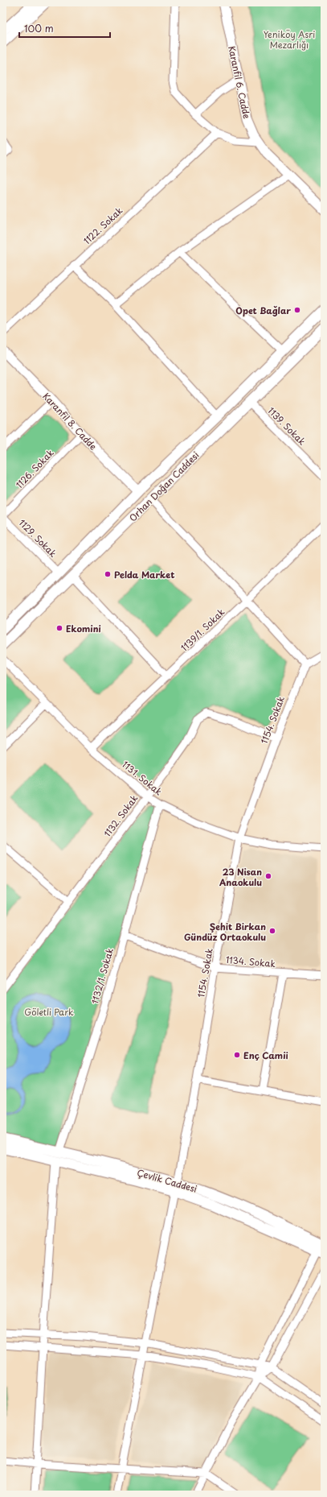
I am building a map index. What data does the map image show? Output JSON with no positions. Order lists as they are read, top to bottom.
{
  "streets": {
    "main road": ["Orhan Doğan Caddesi", "Çevlik Caddesi"],
    "street": [
      "Karanfil 6. Cadde",
      "1122. Sokak",
      "Karanfil 8. Cadde",
      "1139. Sokak",
      "1126. Sokak",
      "1129. Sokak",
      "1139/1. Sokak",
      "1154. Sokak",
      "1131. Sokak",
      "1132. Sokak",
      "1134. Sokak",
      "1132/1. Sokak"
    ]
  },
  "crossings": [
    ["Karanfil 8. Cadde", "1126. Sokak"],
    ["1139. Sokak", "Orhan Doğan Caddesi"],
    ["1126. Sokak", "1129. Sokak"],
    ["1139/1. Sokak", "1131. Sokak"],
    ["1154. Sokak", "1131. Sokak"],
    ["1154. Sokak", "1132. Sokak"],
    ["1154. Sokak", "1134. Sokak"],
    ["1154. Sokak", "Çevlik Caddesi"],
    ["1131. Sokak", "1132. Sokak"],
    ["1131. Sokak", "1132/1. Sokak"],
    ["1134. Sokak", "1132/1. Sokak"],
    ["1132/1. Sokak", "Çevlik Caddesi"]
  ],
  "parks": ["Yeniköy Asri Mezarlığı", "Göletli Park"],
  "places": [
    "Opet Bağlar",
    "Pelda Market",
    "Ekomini",
    "23 Nisan Anaokulu",
    "Şehit Birkan Gündüz Ortaokulu",
    "Enç Camii"
  ],
  "scale_bar": "100 m"
}
